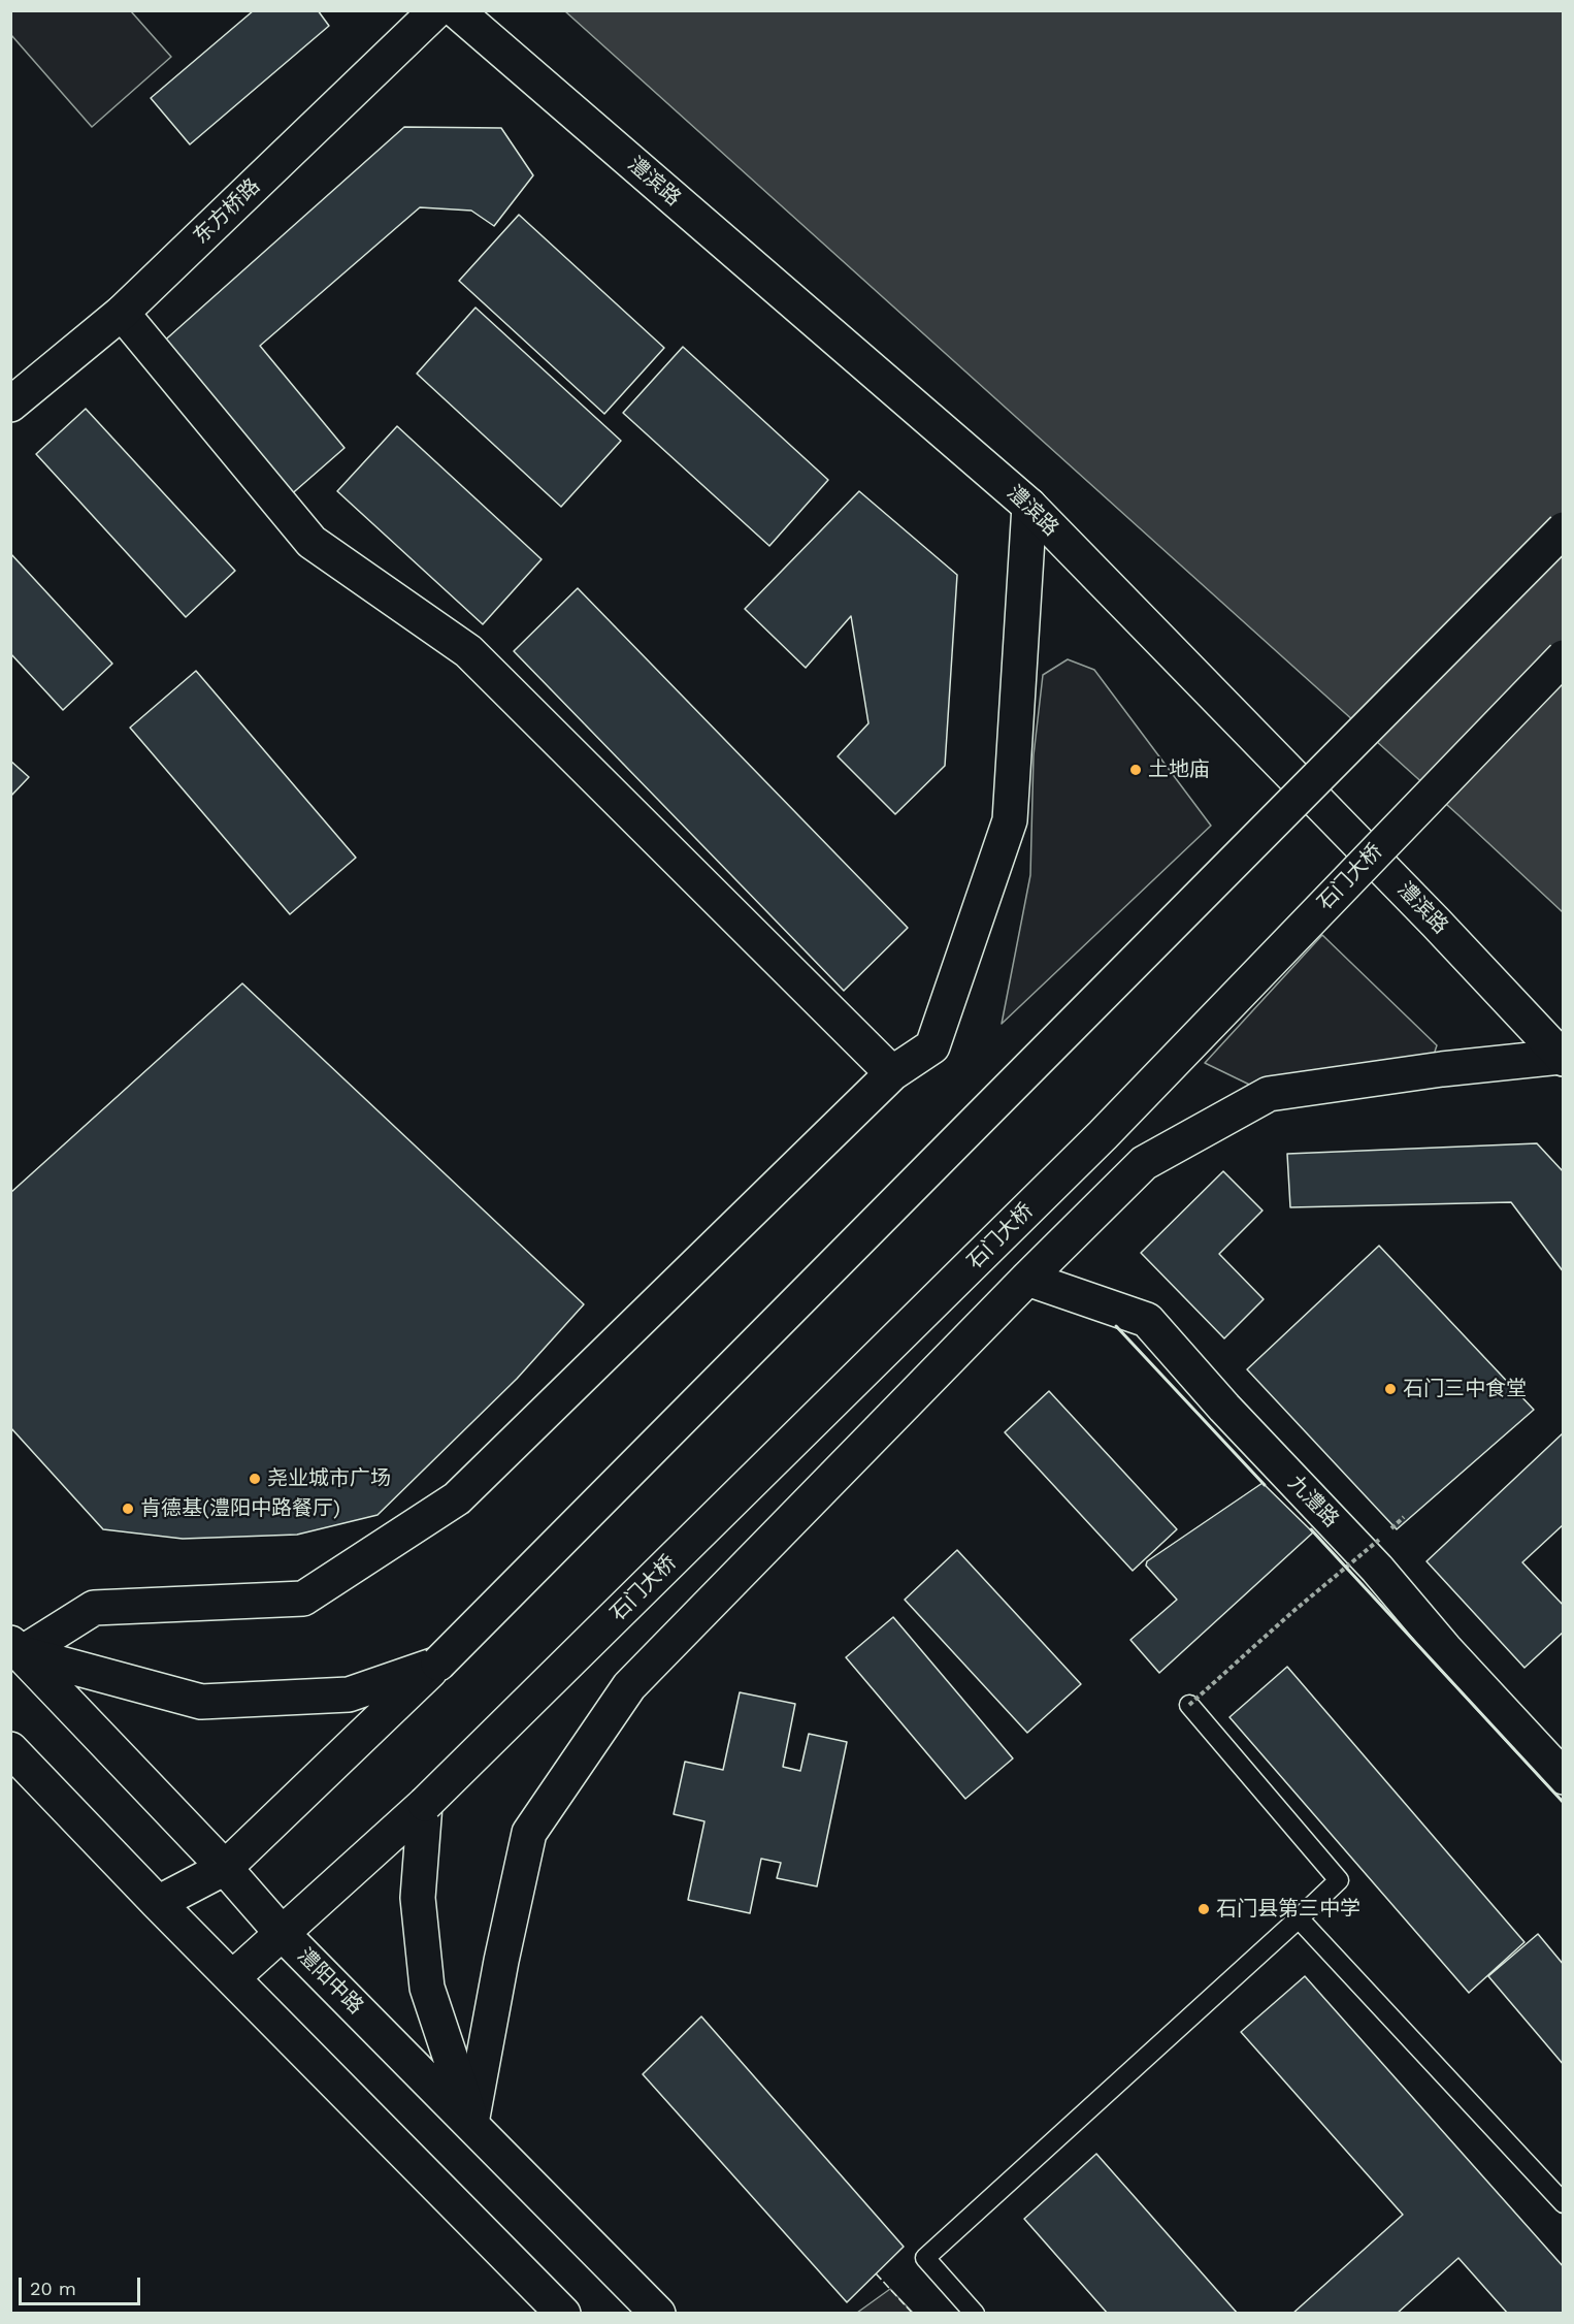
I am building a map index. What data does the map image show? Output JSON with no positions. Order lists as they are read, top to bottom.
{
  "streets": {
    "street": [
      "澧滨路",
      "东方桥路",
      "石门大桥",
      "九澧路",
      "澧阳中路"
    ]
  },
  "crossings": [
    ["石门大桥", "澧阳中路"]
  ],
  "places": [
    "土地庙",
    "石门三中食堂",
    "尧业城市广场",
    "肯德基(澧阳中路餐厅)",
    "石门县第三中学"
  ],
  "scale_bar": "20 m"
}
